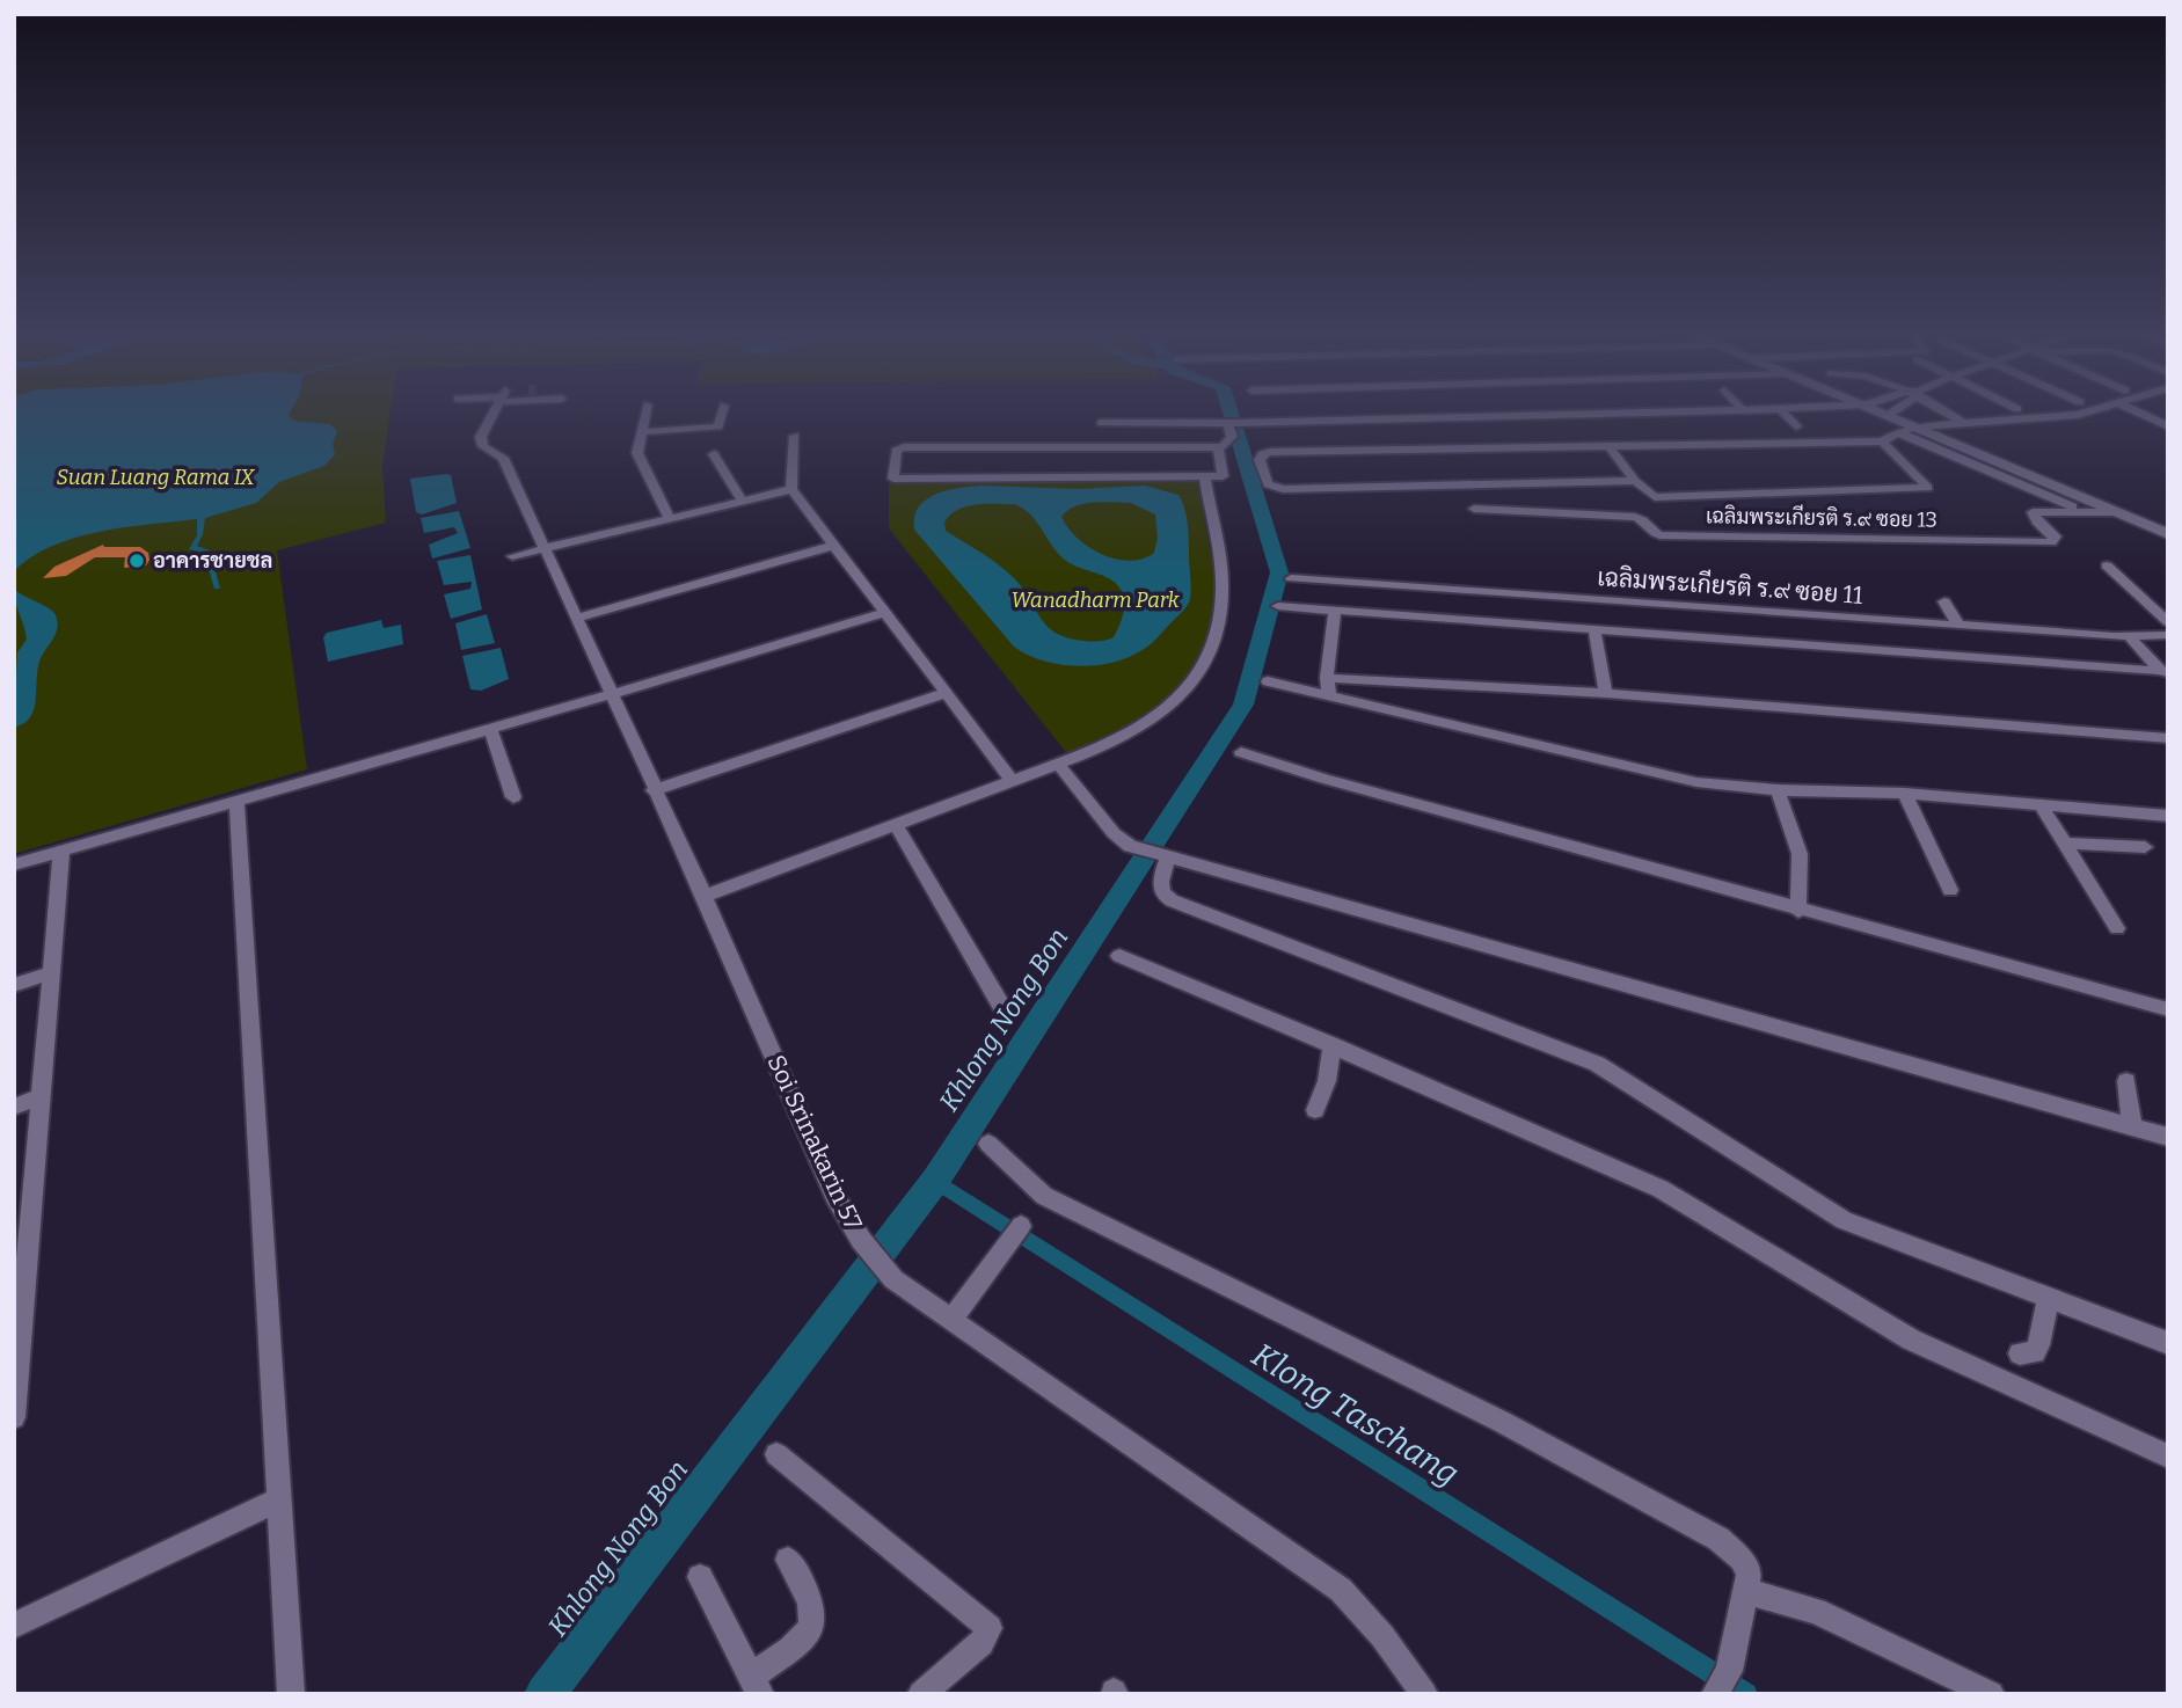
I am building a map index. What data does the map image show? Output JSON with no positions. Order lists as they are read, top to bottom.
{
  "streets": {
    "street": ["เฉลิมพระเกียรติ ร.๙ ซอย 13", "เฉลิมพระเกียรติ ร.๙ ซอย 11", "Soi Srinakarin 57"]
  },
  "water": ["Khlong Nong Bon", "Klong Taschang"],
  "parks": ["Suan Luang Rama IX", "Wanadharm Park"],
  "places": ["อาคารชายชล"]
}
